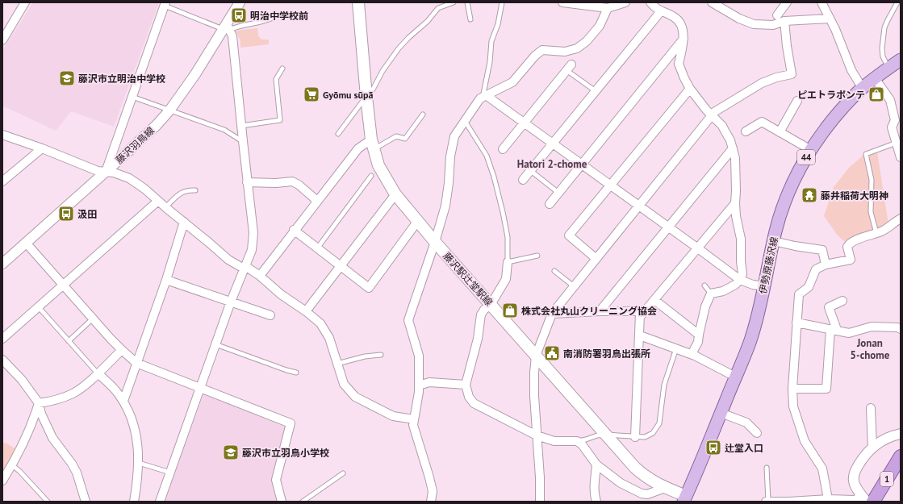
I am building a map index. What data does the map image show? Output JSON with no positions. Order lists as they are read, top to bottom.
{
  "streets": {
    "highway": ["1"],
    "main road": ["44", "伊勢原藤沢線", "藤沢駅辻堂駅線"],
    "street": ["藤沢羽鳥線"]
  },
  "crossings": [
    ["伊勢原藤沢線", "藤沢駅辻堂駅線"]
  ],
  "districts": ["Hatori 2-chome", "Jonan 5-chome"],
  "places": {
    "bus stop": ["明治中学校前", "汲田", "辻堂入口"],
    "school or university": ["藤沢市立明治中学校", "藤沢市立羽鳥小学校"],
    "supermarket": ["Gyōmu sūpā"],
    "shop": ["ピエトラポンテ", "株式会社丸山クリーニング協会"],
    "temple": ["藤井稲荷大明神"],
    "public building": ["南消防署羽鳥出張所"]
  }
}
